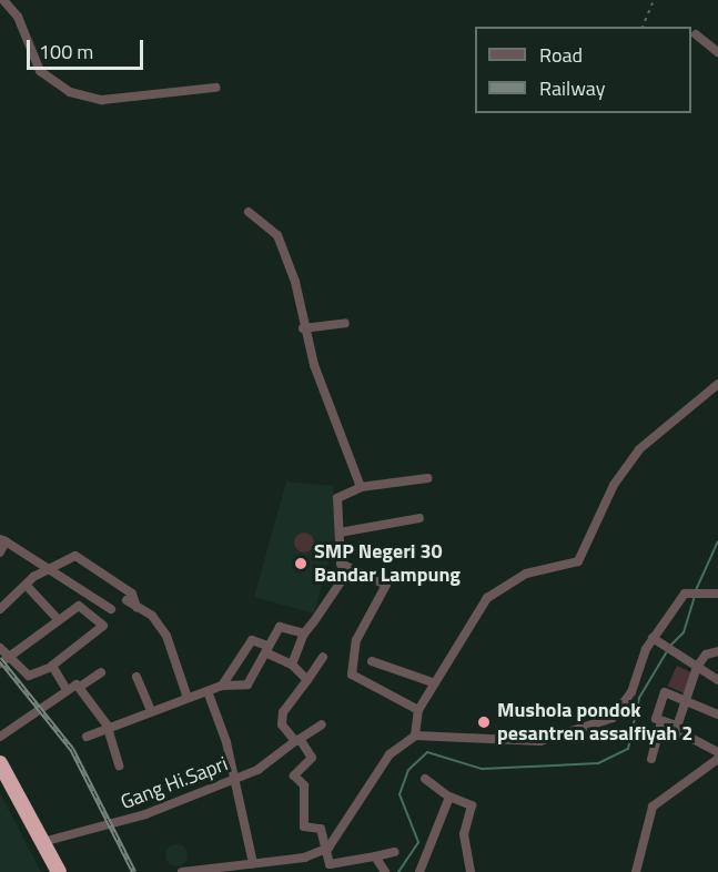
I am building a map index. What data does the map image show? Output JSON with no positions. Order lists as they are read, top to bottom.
{
  "streets": {
    "street": ["Gang Hi.Sapri"]
  },
  "places": ["SMP Negeri 30 Bandar Lampung", "Mushola pondok pesantren assalfiyah 2"],
  "legend": ["Road", "Railway"],
  "scale_bar": "100 m"
}
